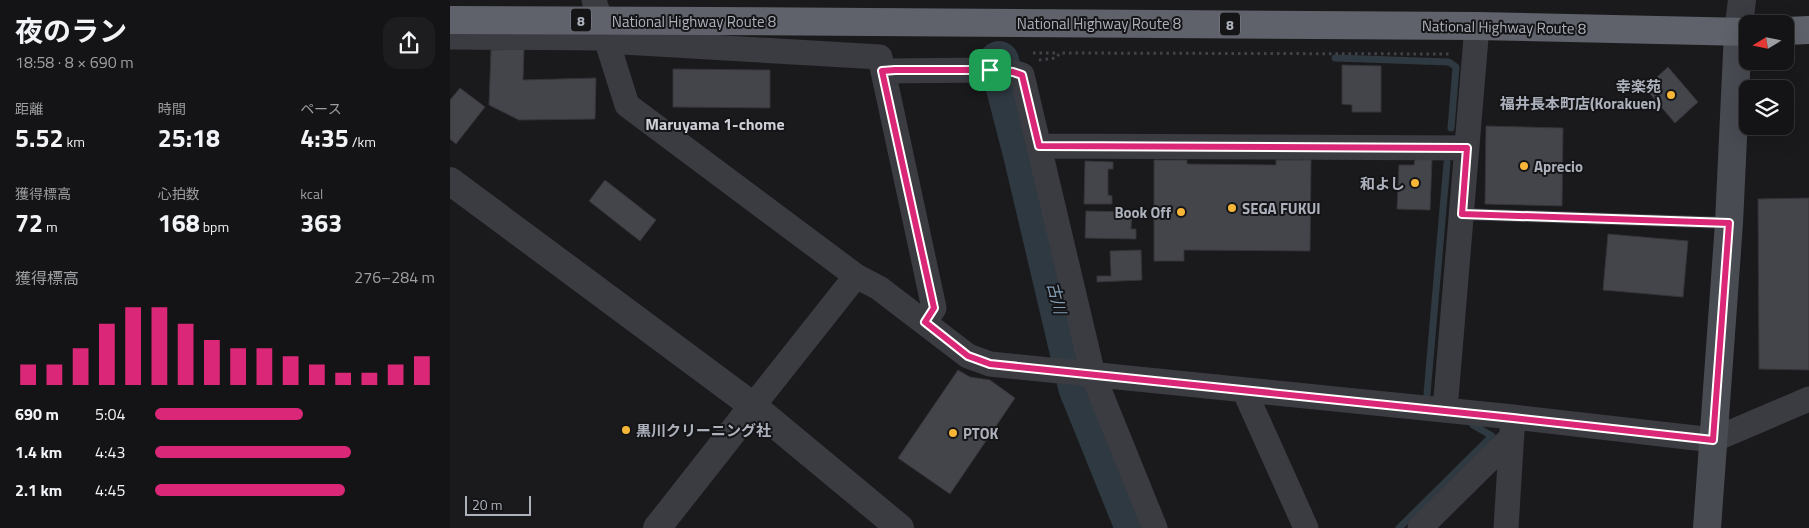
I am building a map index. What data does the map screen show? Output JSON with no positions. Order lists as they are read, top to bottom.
{
  "streets": {
    "highway": ["8", "National Highway Route 8"]
  },
  "districts": ["Maruyama 1-chome"],
  "water": ["古川"],
  "places": [
    "幸楽苑 福井長本町店(Korakuen)",
    "Aprecio",
    "和よし",
    "SEGA FUKUI",
    "Book Off",
    "黒川クリーニング社",
    "PTOK"
  ],
  "scale_bar": "20 m",
  "north": "left",
  "page": {
    "heading": ["夜のラン", "18:58 · 8 × 690 m"],
    "stats": [
      ["距離", "5.52 km"],
      ["時間", "25:18"],
      ["ペース", "4:35 /km"],
      ["獲得標高", "72 m"],
      ["心拍数", "168 bpm"],
      ["kcal", "363"]
    ],
    "chart": ["獲得標高", "276–284 m"],
    "list": [
      {
        "name": "690 m",
        "note": "5:04"
      },
      {
        "name": "1.4 km",
        "note": "4:43"
      },
      {
        "name": "2.1 km",
        "note": "4:45"
      }
    ],
    "scale": "20 m"
  }
}
